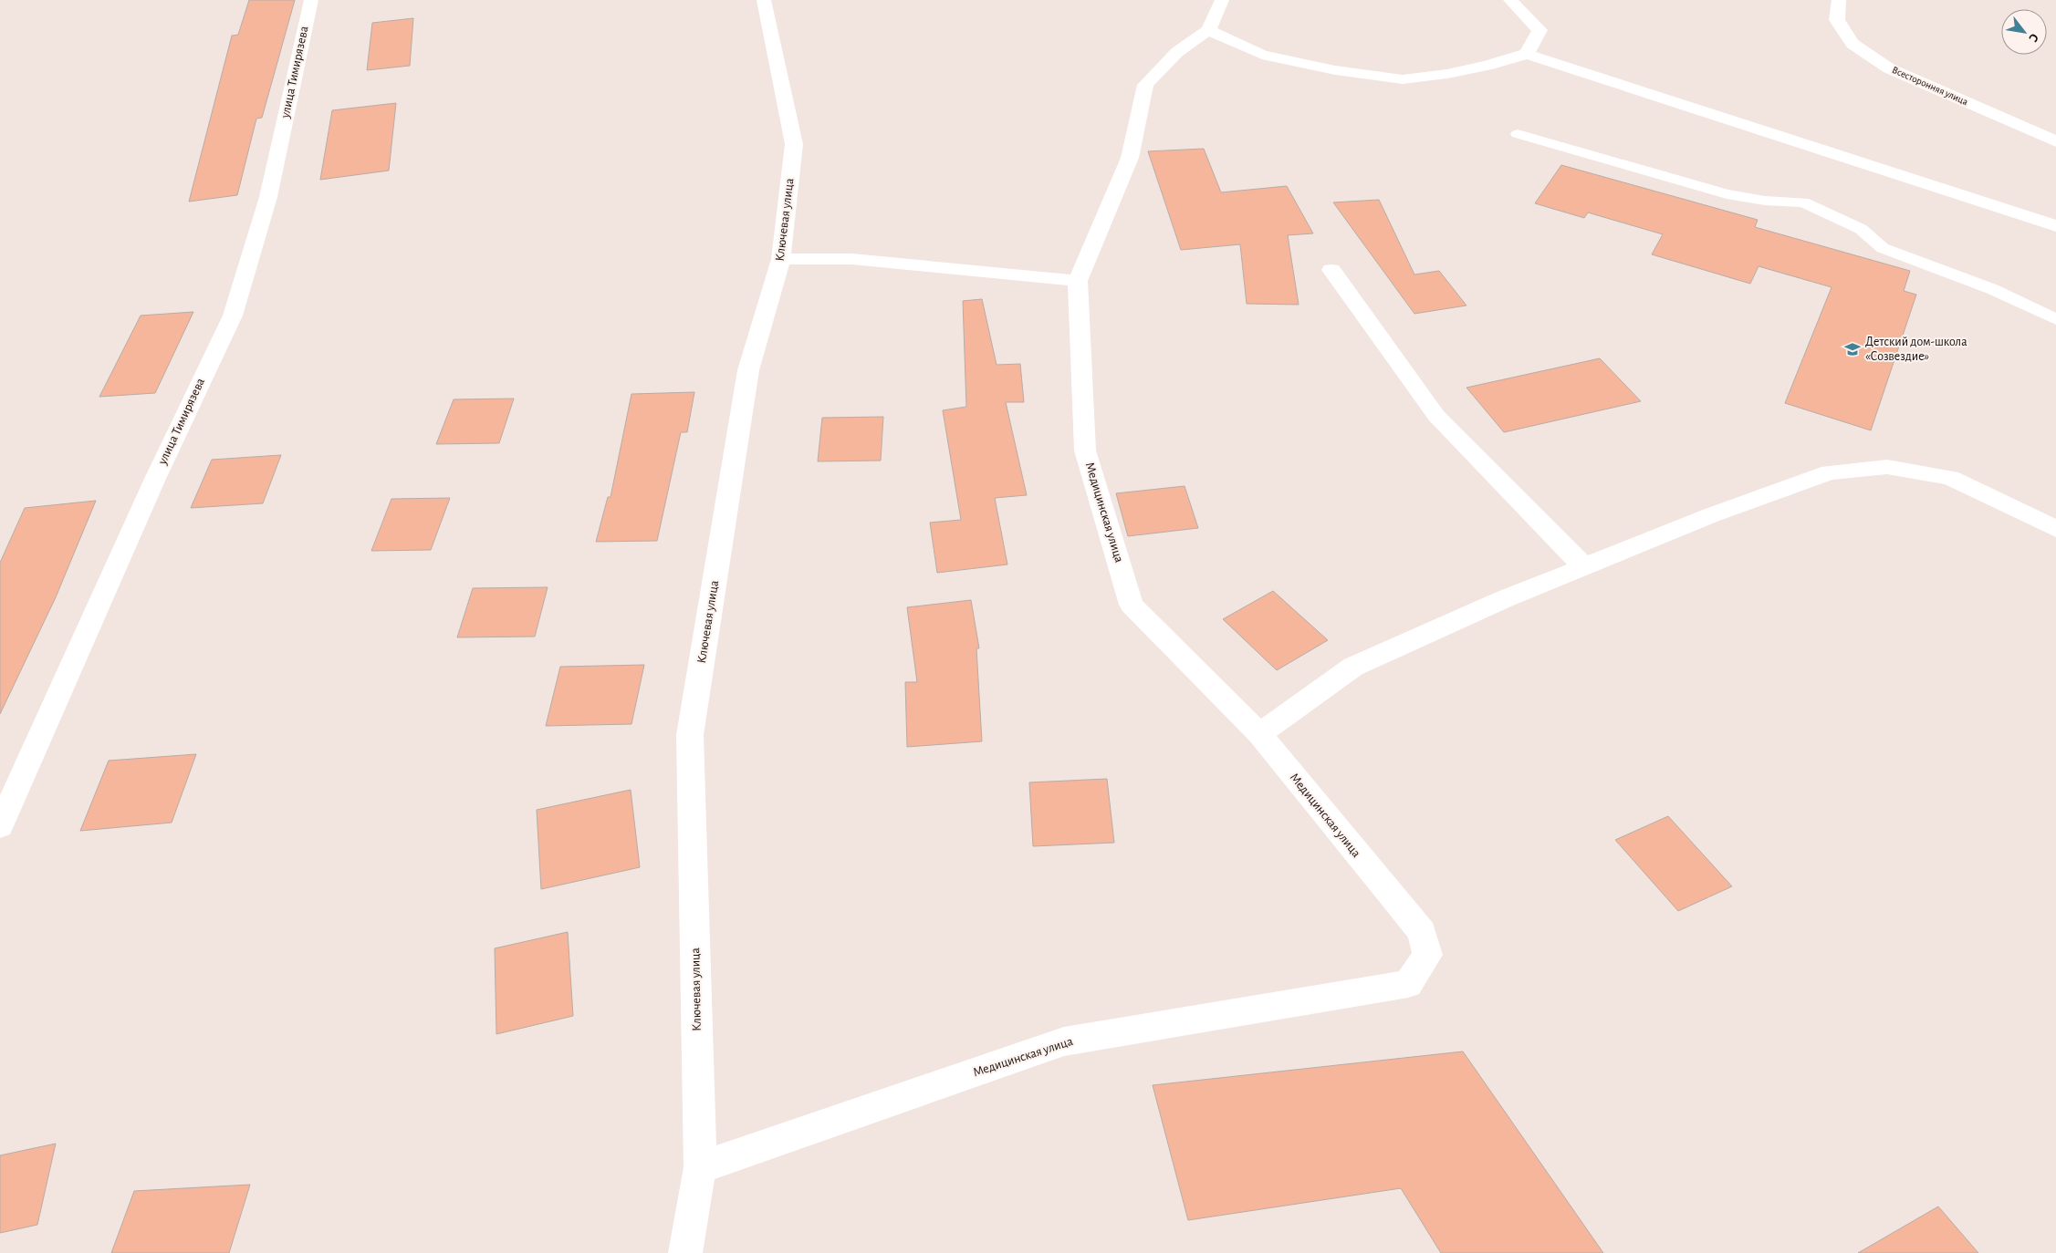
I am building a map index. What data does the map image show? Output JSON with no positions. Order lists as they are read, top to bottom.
{
  "streets": {
    "street": [
      "улица Тимирязева",
      "Всесторонняя улица",
      "Ключевая улица",
      "Медицинская улица"
    ]
  },
  "crossings": [
    ["Ключевая улица", "Медицинская улица"]
  ],
  "places": {
    "school or university": ["Детский дом-школа «Созвездие»"]
  },
  "north": "bottom right"
}
